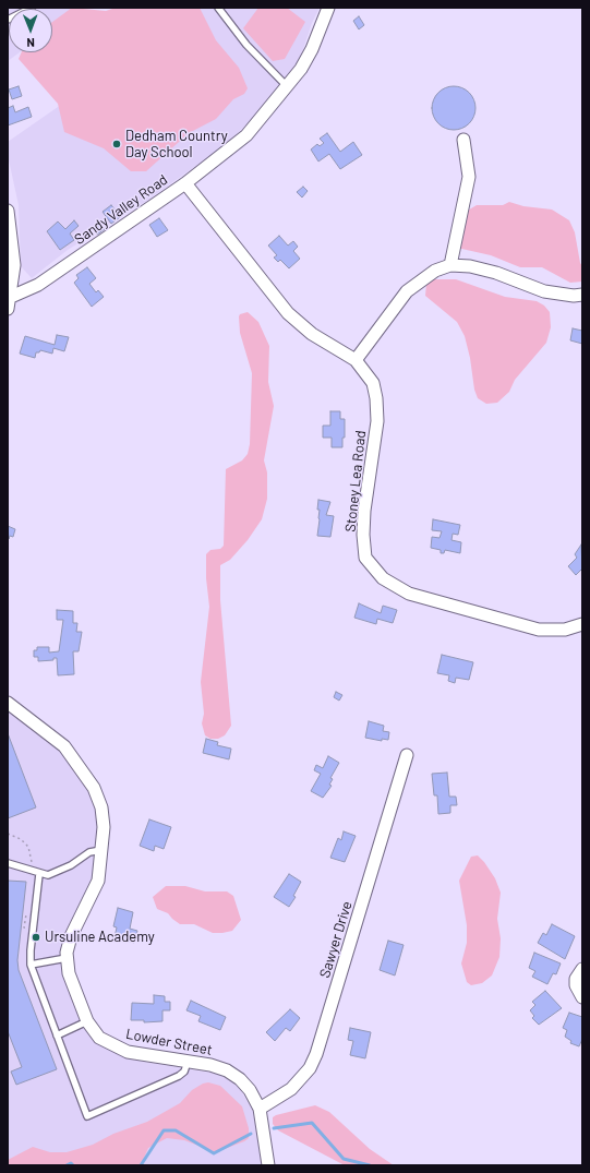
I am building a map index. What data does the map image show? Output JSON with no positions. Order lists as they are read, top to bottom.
{
  "streets": {
    "street": [
      "Sandy Valley Road",
      "Stoney Lea Road",
      "Sawyer Drive",
      "Lowder Street"
    ]
  },
  "crossings": [
    ["Sandy Valley Road", "Stoney Lea Road"],
    ["Sawyer Drive", "Lowder Street"]
  ],
  "places": ["Dedham Country Day School", "Ursuline Academy"],
  "north": "bottom"
}
